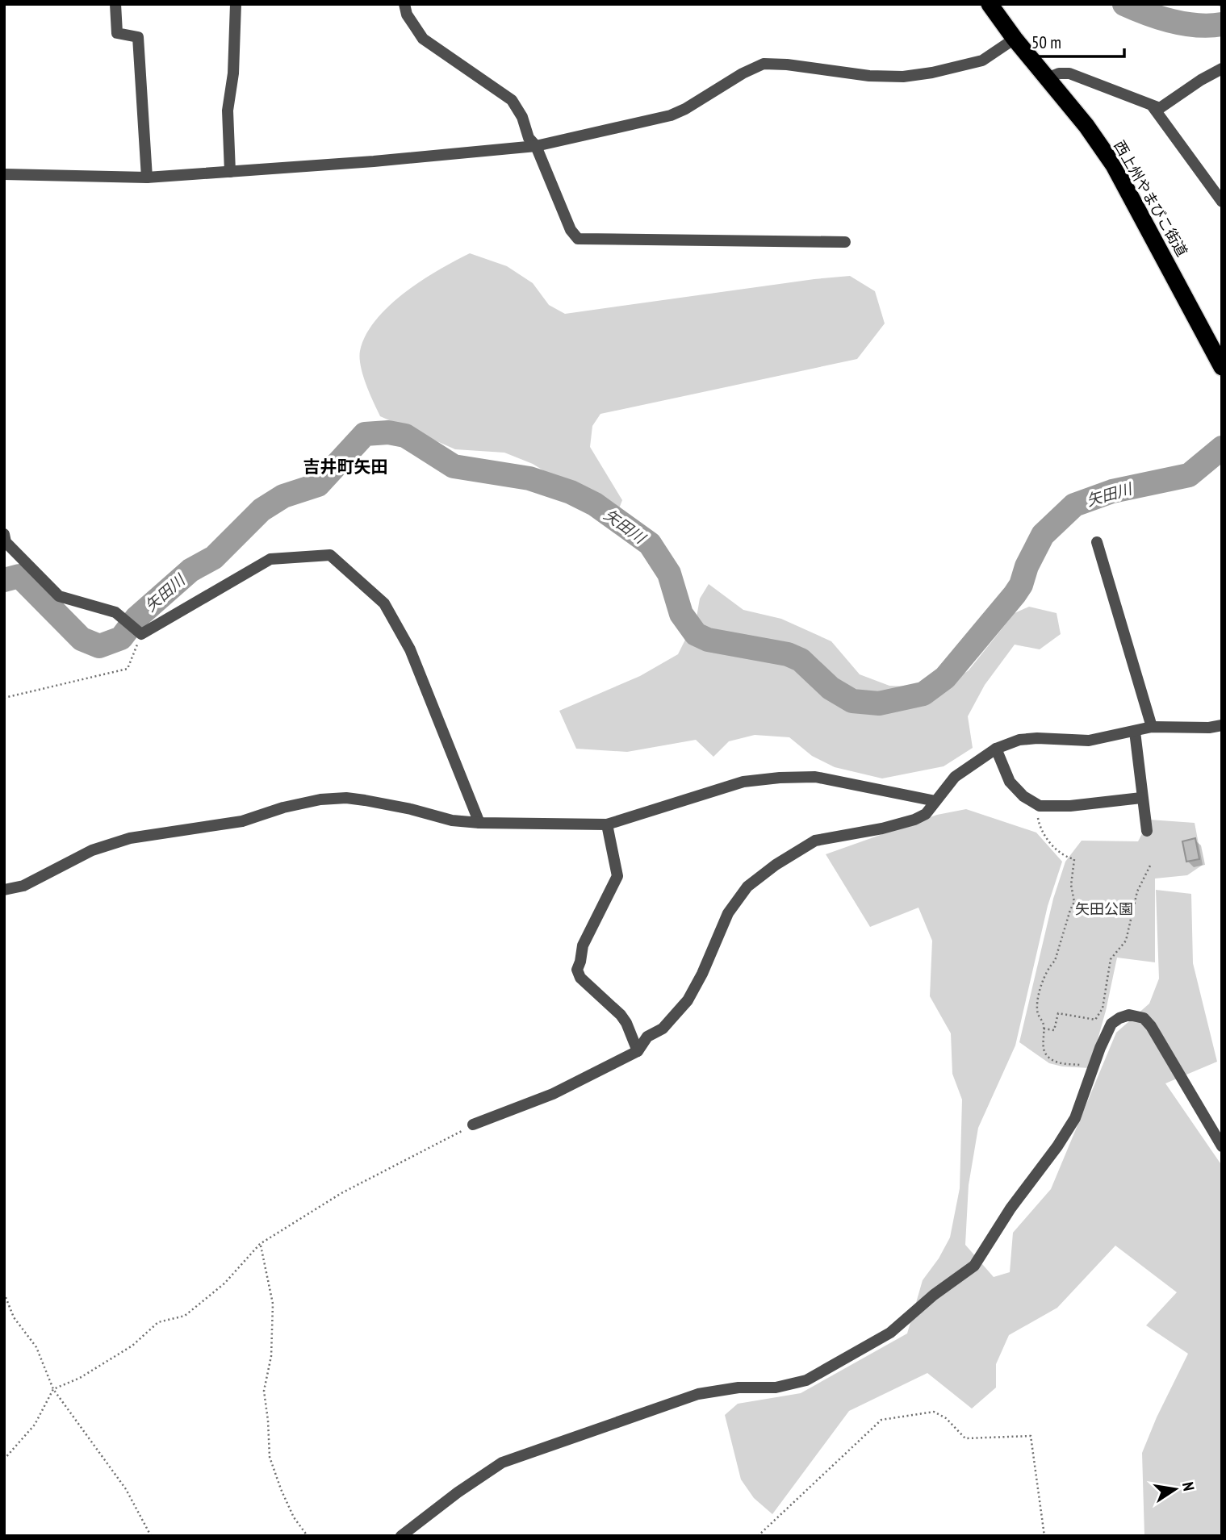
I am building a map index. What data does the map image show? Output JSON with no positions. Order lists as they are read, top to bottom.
{
  "streets": {
    "highway": ["西上州やまびこ街道"]
  },
  "districts": ["吉井町矢田"],
  "water": ["矢田川"],
  "parks": ["矢田公園"],
  "scale_bar": "50 m",
  "north": "right"
}
